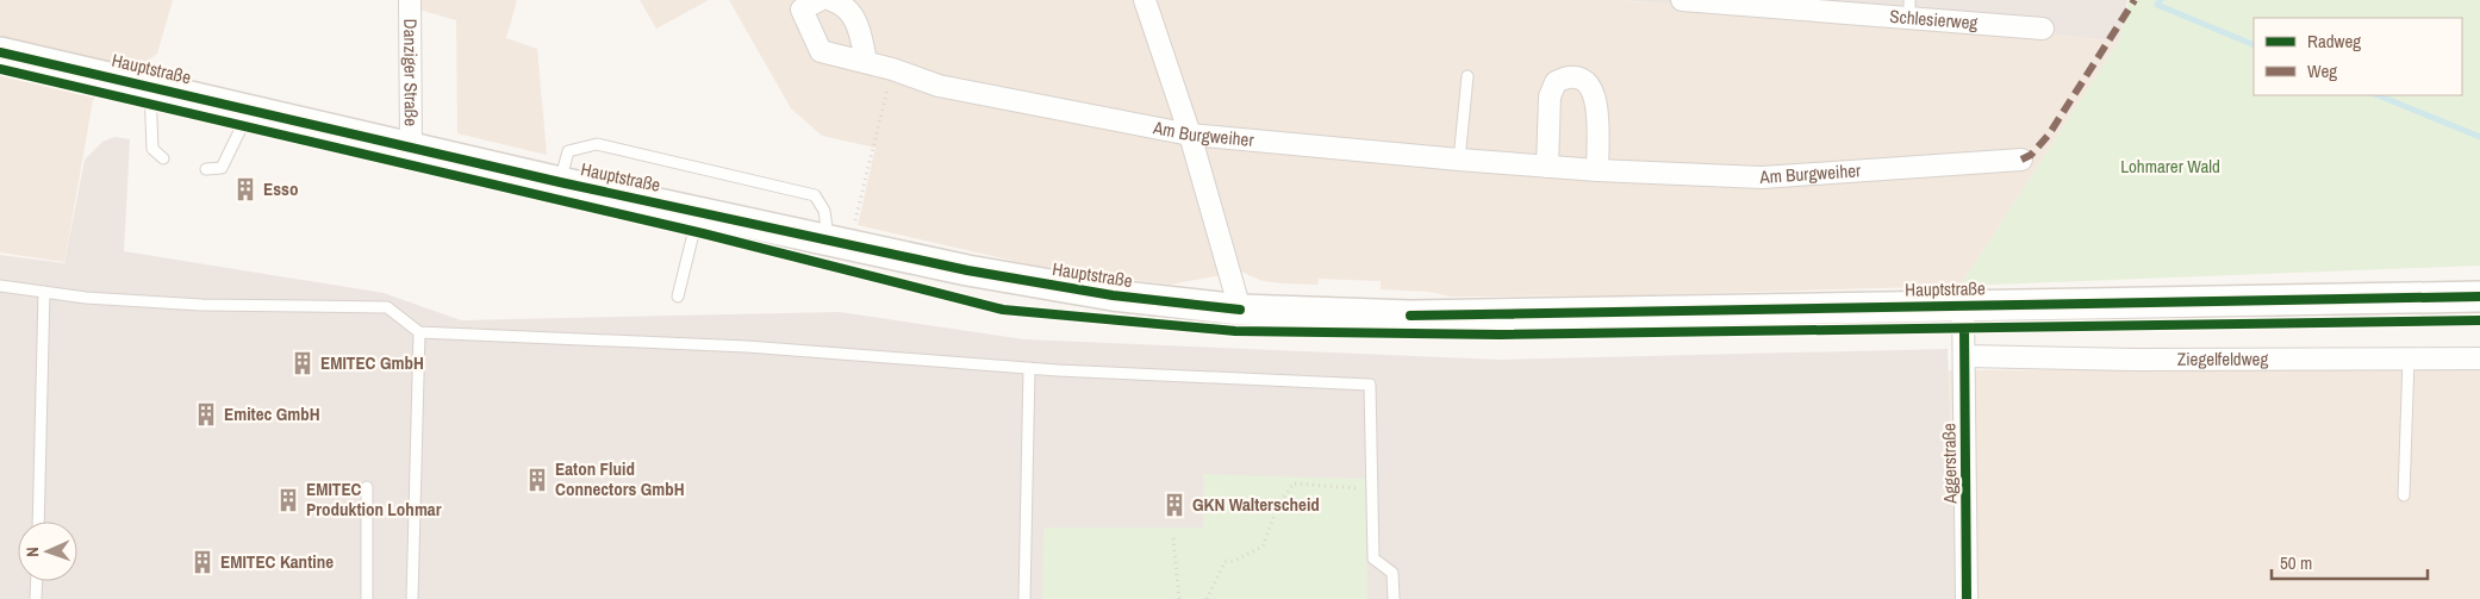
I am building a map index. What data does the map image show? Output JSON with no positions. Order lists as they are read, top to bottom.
{
  "streets": {
    "main road": ["Hauptstraße"],
    "street": [
      "Schlesierweg",
      "Danziger Straße",
      "Am Burgweiher",
      "Ziegelfeldweg",
      "Aggerstraße"
    ]
  },
  "crossings": [
    ["Hauptstraße", "Danziger Straße"],
    ["Hauptstraße", "Aggerstraße"],
    ["Ziegelfeldweg", "Aggerstraße"]
  ],
  "parks": ["Lohmarer Wald"],
  "places": {
    "building": [
      "Esso",
      "EMITEC GmbH",
      "Emitec GmbH",
      "Eaton Fluid Connectors GmbH",
      "EMITEC Produktion Lohmar",
      "GKN Walterscheid",
      "EMITEC Kantine"
    ]
  },
  "legend": ["Radweg", "Weg"],
  "scale_bar": "50 m",
  "north": "left"
}
